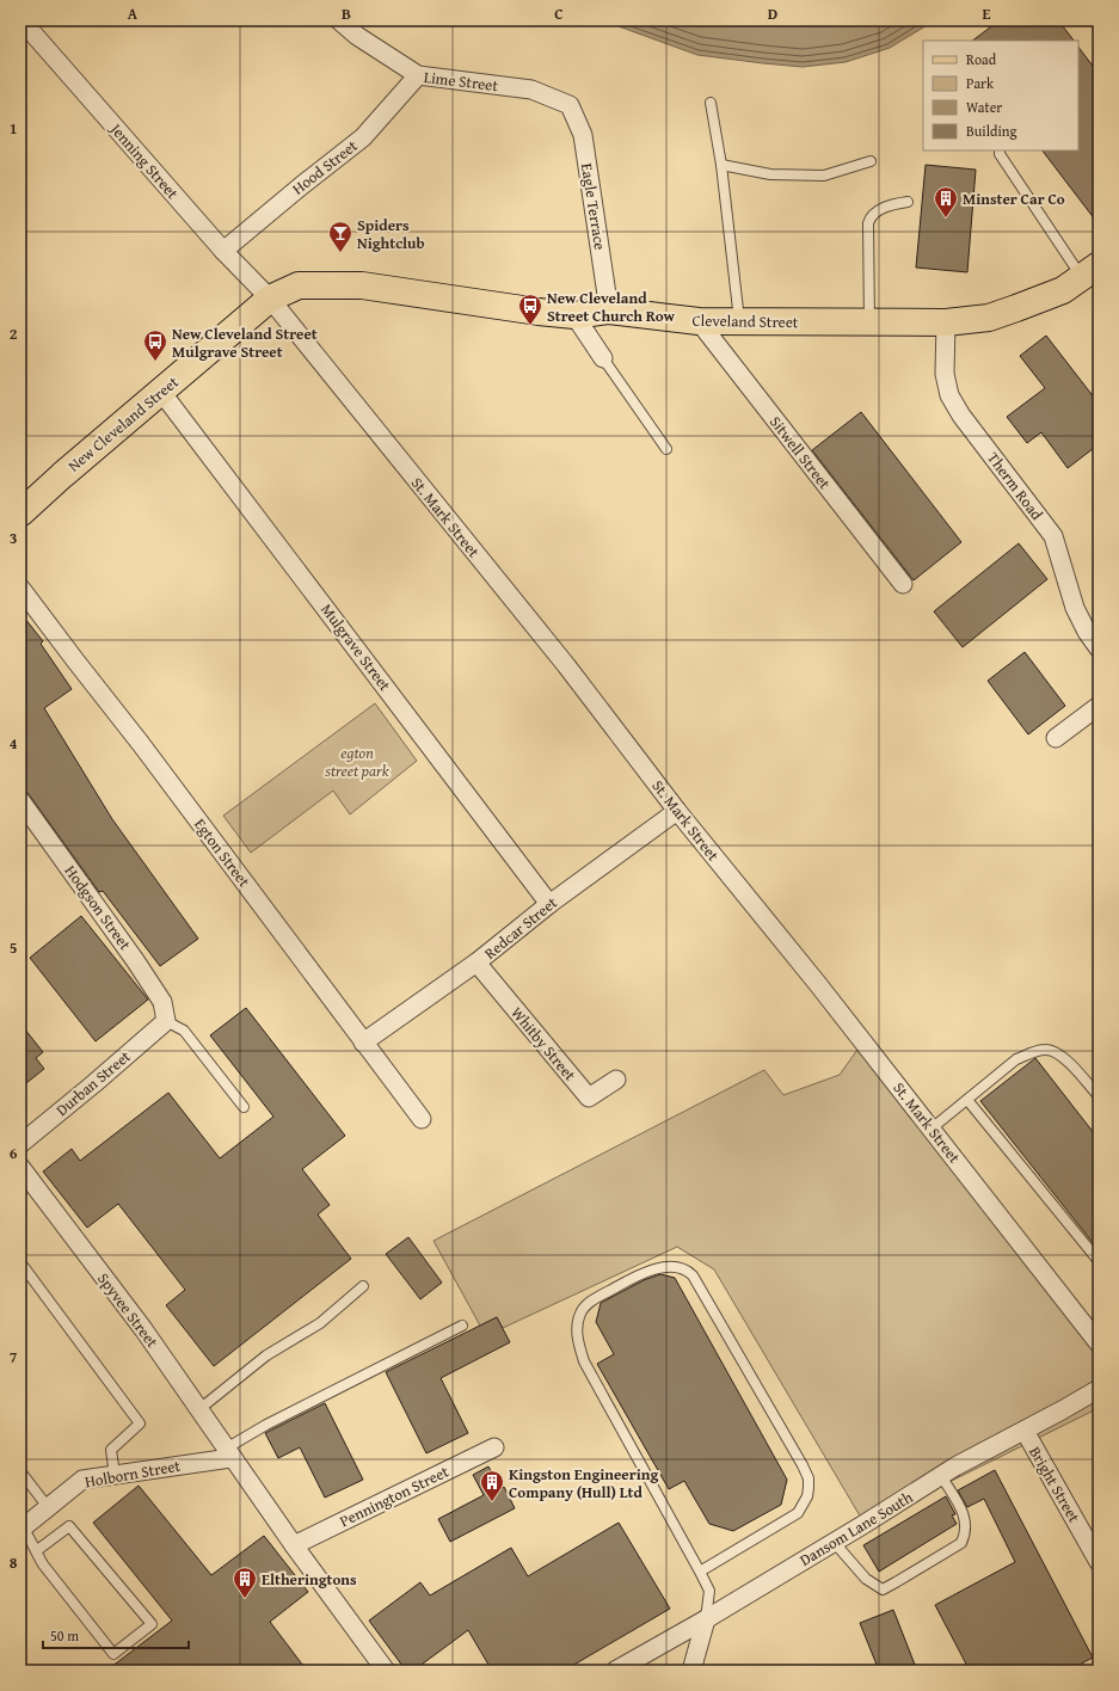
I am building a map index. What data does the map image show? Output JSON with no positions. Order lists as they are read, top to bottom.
{
  "streets": {
    "main road": ["Cleveland Street", "New Cleveland Street"],
    "street": [
      "Lime Street",
      "Jenning Street",
      "Hood Street",
      "Eagle Terrace",
      "Sitwell Street",
      "Therm Road",
      "St. Mark Street",
      "Mulgrave Street",
      "Egton Street",
      "Hodgson Street",
      "Redcar Street",
      "Whitby Street",
      "Durban Street",
      "Spyvee Street",
      "Holborn Street",
      "Bright Street",
      "Pennington Street",
      "Dansom Lane South"
    ]
  },
  "crossings": [
    ["Lime Street", "Hood Street"],
    ["Lime Street", "Eagle Terrace"],
    ["Jenning Street", "Hood Street"],
    ["Jenning Street", "Cleveland Street"],
    ["Jenning Street", "New Cleveland Street"],
    ["Jenning Street", "St. Mark Street"],
    ["Eagle Terrace", "Cleveland Street"],
    ["Cleveland Street", "New Cleveland Street"],
    ["Cleveland Street", "Sitwell Street"],
    ["Cleveland Street", "Therm Road"],
    ["Cleveland Street", "St. Mark Street"],
    ["New Cleveland Street", "St. Mark Street"],
    ["New Cleveland Street", "Mulgrave Street"],
    ["St. Mark Street", "Redcar Street"],
    ["Mulgrave Street", "Redcar Street"],
    ["Egton Street", "Redcar Street"],
    ["Hodgson Street", "Durban Street"],
    ["Redcar Street", "Whitby Street"],
    ["Spyvee Street", "Holborn Street"],
    ["Spyvee Street", "Pennington Street"],
    ["Bright Street", "Dansom Lane South"]
  ],
  "parks": ["egton street park"],
  "places": {
    "building": ["Minster Car Co", "Kingston Engineering Company (Hull) Ltd", "Eltheringtons"],
    "bar": ["Spiders Nightclub"],
    "bus stop": ["New Cleveland Street Church Row", "New Cleveland Street Mulgrave Street"]
  },
  "legend": [
    "Road",
    "Park",
    "Water",
    "Building"
  ],
  "scale_bar": "50 m",
  "grid": {
    "columns": [
      "A",
      "B",
      "C",
      "D",
      "E"
    ],
    "rows": [
      "1",
      "2",
      "3",
      "4",
      "5",
      "6",
      "7",
      "8"
    ]
  }
}
